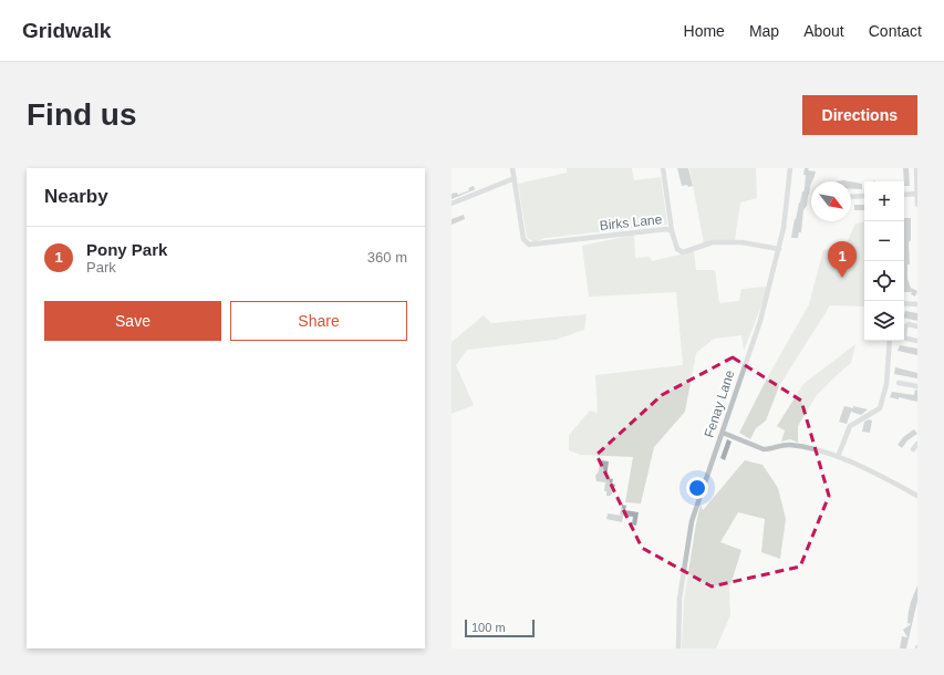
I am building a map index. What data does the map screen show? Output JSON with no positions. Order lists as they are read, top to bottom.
{
  "streets": {
    "street": ["Birks Lane", "Fenay Lane"]
  },
  "crossings": [
    ["Birks Lane", "Fenay Lane"]
  ],
  "scale_bar": "100 m",
  "north": "bottom right",
  "page": {
    "header": "Gridwalk",
    "nav": [
      "Home",
      "Map",
      "About",
      "Contact"
    ],
    "buttons": [
      "Directions",
      ["Save", "Share"]
    ],
    "title": "Find us",
    "heading": "Nearby",
    "map_buttons": ["+", "−"],
    "list": [
      {
        "mark": "1",
        "name": "Pony Park",
        "note": "Park",
        "value": "360 m"
      }
    ],
    "pins": "1",
    "scale": "100 m"
  }
}
